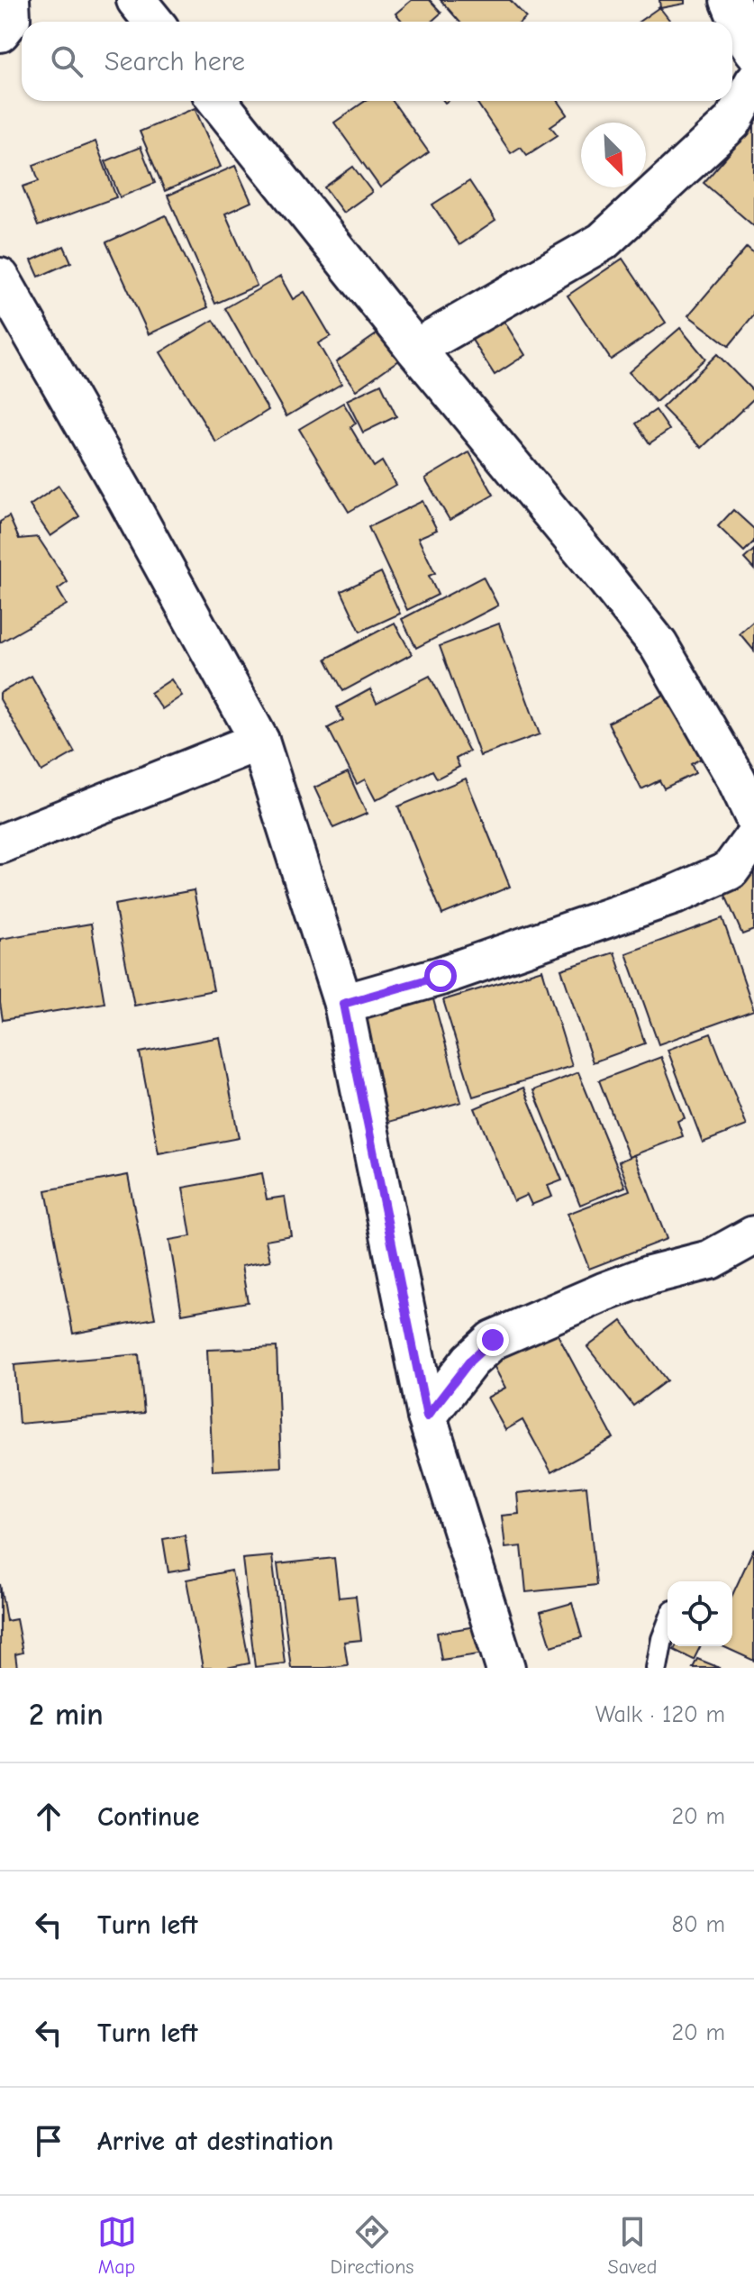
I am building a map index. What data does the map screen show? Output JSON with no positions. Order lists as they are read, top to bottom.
{
  "north": "bottom right",
  "page": {
    "search": "Search here",
    "heading": ["2 min", "Walk · 120 m"],
    "list": [
      ["Continue", "20 m"],
      ["Turn left", "80 m"],
      ["Turn left", "20 m"],
      "Arrive at destination"
    ],
    "nav": ["Map", "Directions", "Saved"]
  }
}
